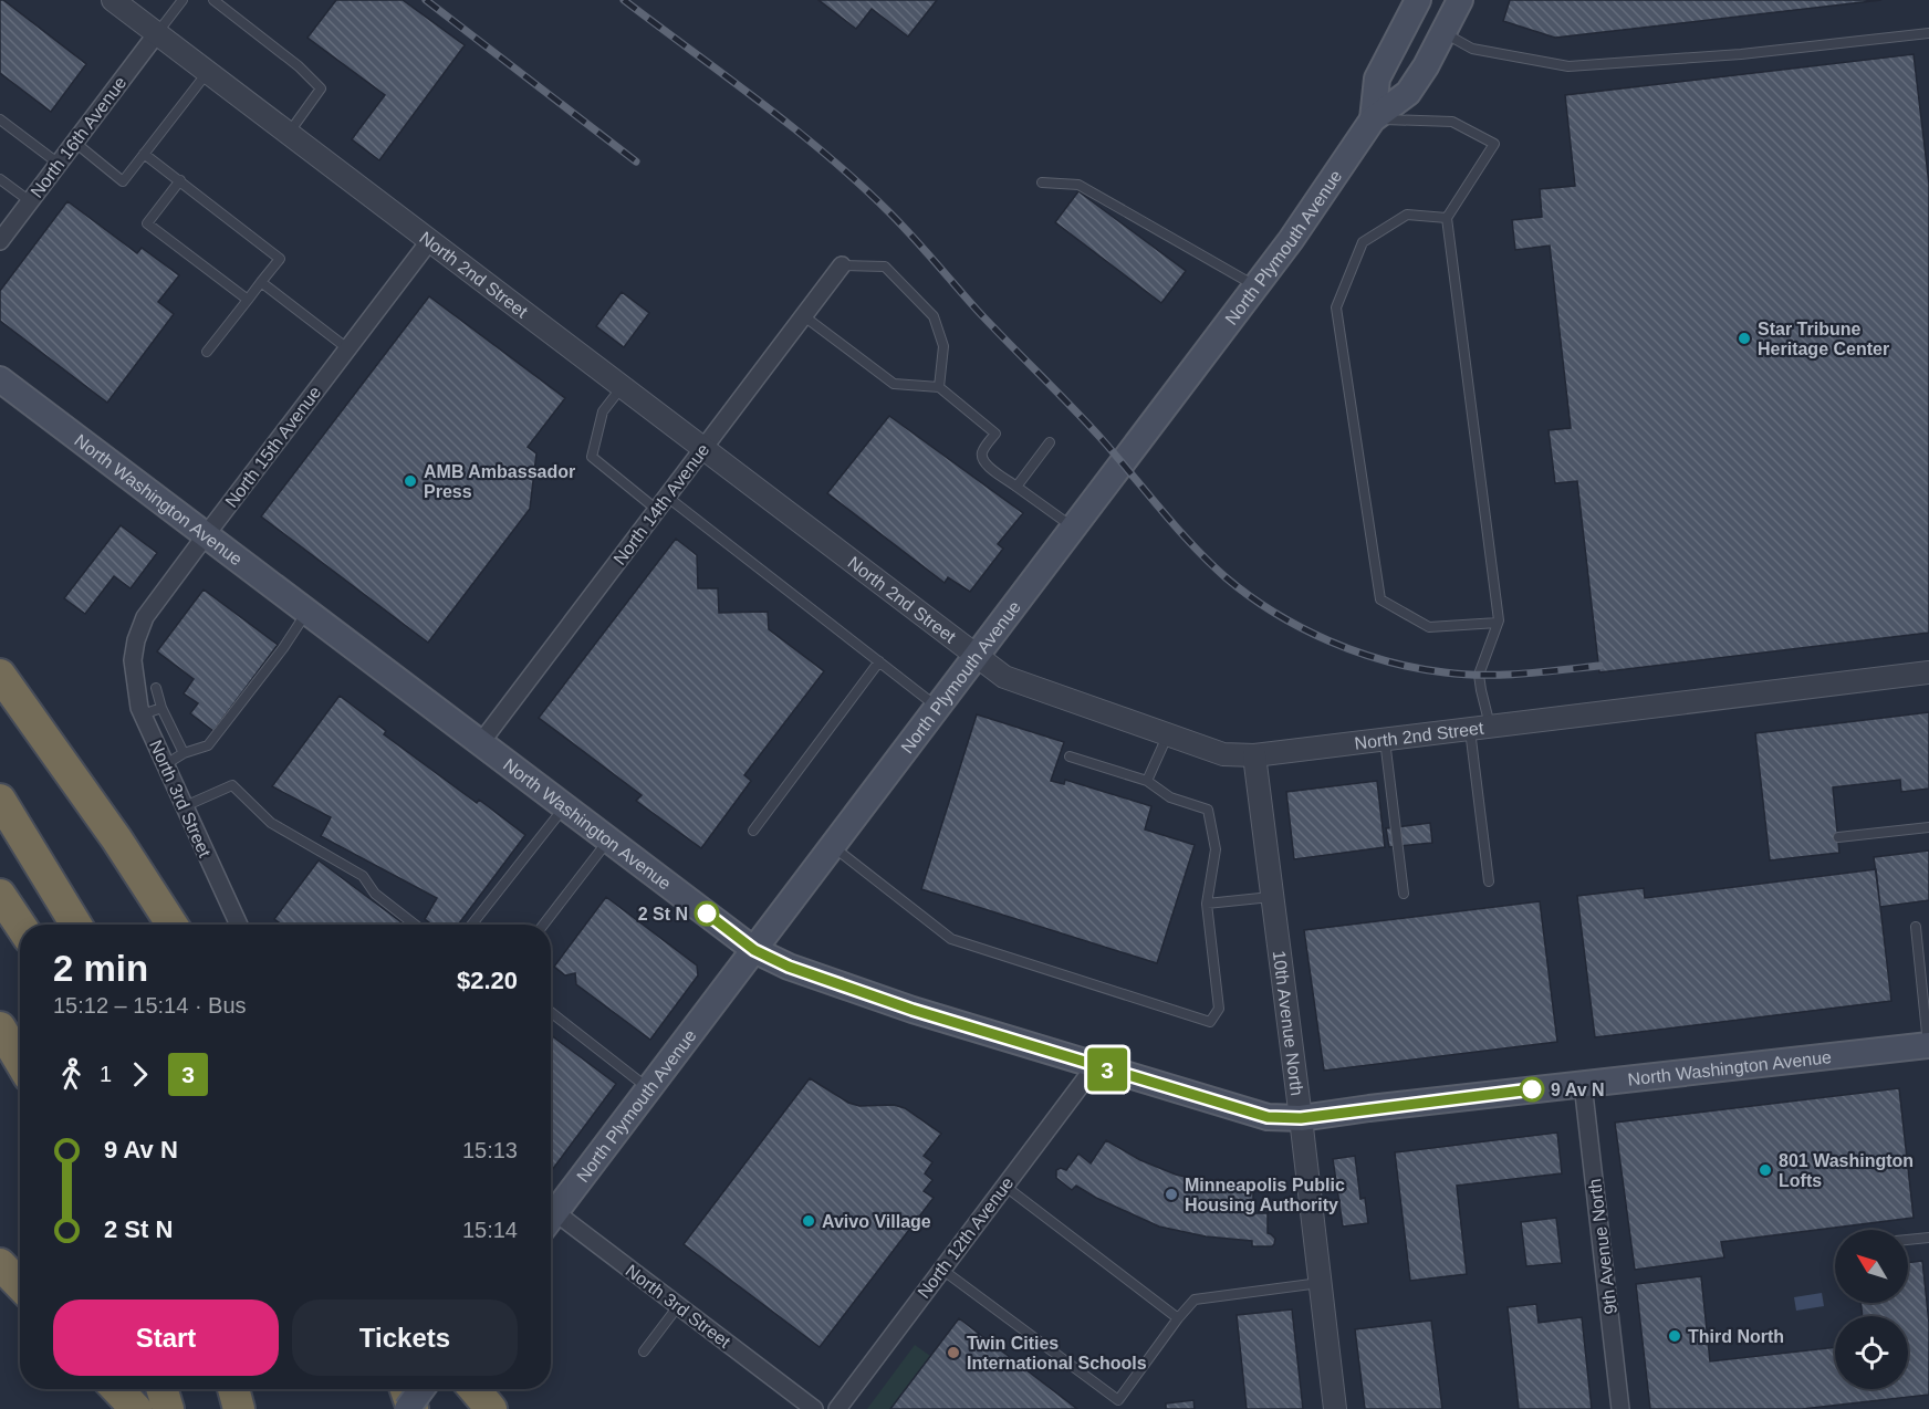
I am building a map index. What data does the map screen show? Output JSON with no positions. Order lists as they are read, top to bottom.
{
  "streets": {
    "main road": ["North Plymouth Avenue", "North Washington Avenue"],
    "street": [
      "North 16th Avenue",
      "North 2nd Street",
      "North 15th Avenue",
      "North 14th Avenue",
      "North 3rd Street",
      "10th Avenue North",
      "North 12th Avenue",
      "9th Avenue North"
    ]
  },
  "crossings": [
    ["North 16th Avenue", "North 2nd Street"],
    ["North Plymouth Avenue", "North 2nd Street"],
    ["North Plymouth Avenue", "North Washington Avenue"],
    ["North 2nd Street", "North 15th Avenue"],
    ["North 2nd Street", "North 14th Avenue"],
    ["North 2nd Street", "10th Avenue North"],
    ["North 15th Avenue", "North Washington Avenue"],
    ["North 15th Avenue", "North 3rd Street"],
    ["North Washington Avenue", "North 14th Avenue"],
    ["North Washington Avenue", "10th Avenue North"],
    ["North Washington Avenue", "North 12th Avenue"],
    ["North Washington Avenue", "9th Avenue North"]
  ],
  "places": [
    "Star Tribune Heritage Center",
    "AMB Ambassador Press",
    "2 St N",
    "9 Av N",
    "801 Washington Lofts",
    "Minneapolis Public Housing Authority",
    "Avivo Village",
    "Third North",
    "Twin Cities International Schools"
  ],
  "lines": ["bus line 3"],
  "north": "top left",
  "page": {
    "on_map": "3",
    "heading": ["2 min", "15:12 – 15:14 · Bus", "$2.20"],
    "legs": ["1", "3"],
    "list": [
      {
        "name": "9 Av N",
        "value": "15:13"
      },
      {
        "name": "2 St N",
        "value": "15:14"
      }
    ],
    "buttons": ["Start", "Tickets"]
  }
}
